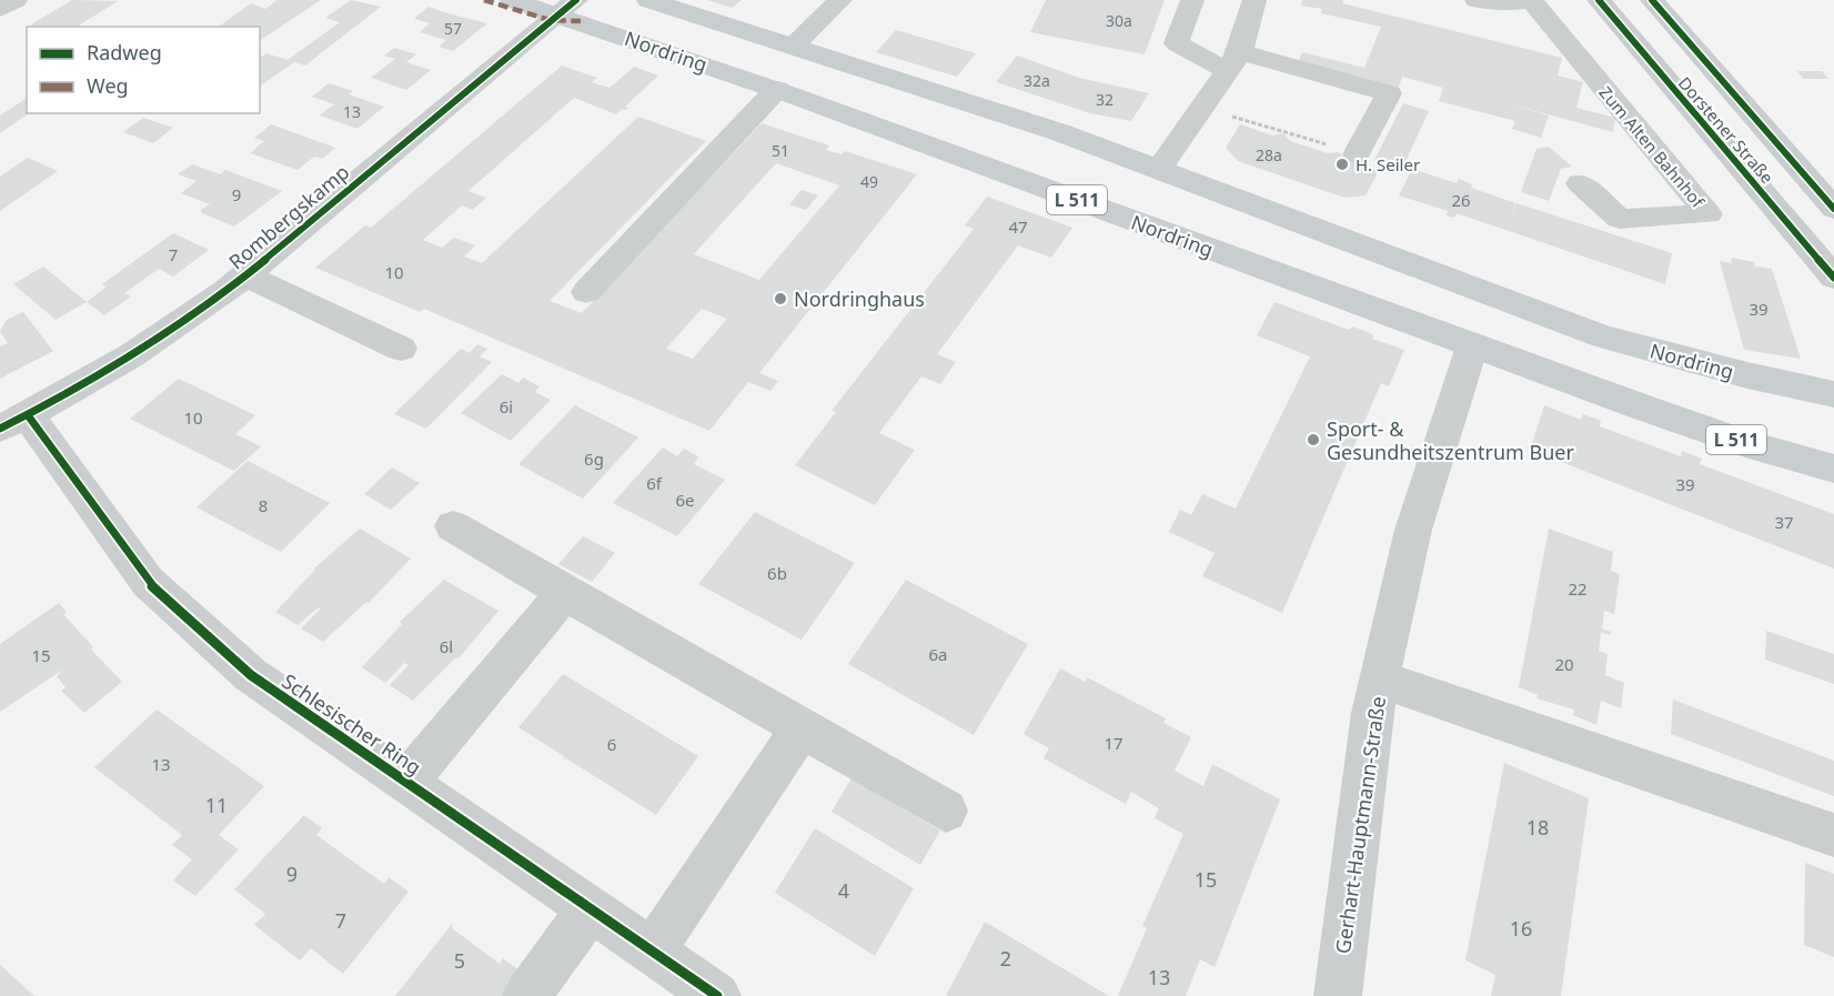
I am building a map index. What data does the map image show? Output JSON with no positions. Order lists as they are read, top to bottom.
{
  "streets": {
    "main road": ["Nordring", "Dorstener Straße", "L 511"],
    "street": [
      "Zum Alten Bahnhof",
      "Rombergskamp",
      "Schlesischer Ring",
      "Gerhart-Hauptmann-Straße"
    ]
  },
  "crossings": [
    ["Nordring", "Rombergskamp"],
    ["Nordring", "Gerhart-Hauptmann-Straße"],
    ["Rombergskamp", "Schlesischer Ring"]
  ],
  "places": ["H. Seiler", "Nordringhaus", "Sport- & Gesundheitszentrum Buer"],
  "house_numbers": [
    "30a",
    "57",
    "32a",
    "32",
    "13",
    "51",
    "28a",
    "49",
    "9",
    "26",
    "47",
    "7",
    "10",
    "39",
    "6i",
    "10",
    "6g",
    "6f",
    "39",
    "6e",
    "8",
    "37",
    "6b",
    "22",
    "6l",
    "6a",
    "15",
    "20",
    "17",
    "6",
    "13",
    "11",
    "18",
    "9",
    "15",
    "4",
    "7",
    "16",
    "2",
    "5",
    "13"
  ],
  "legend": ["Radweg", "Weg"]
}
